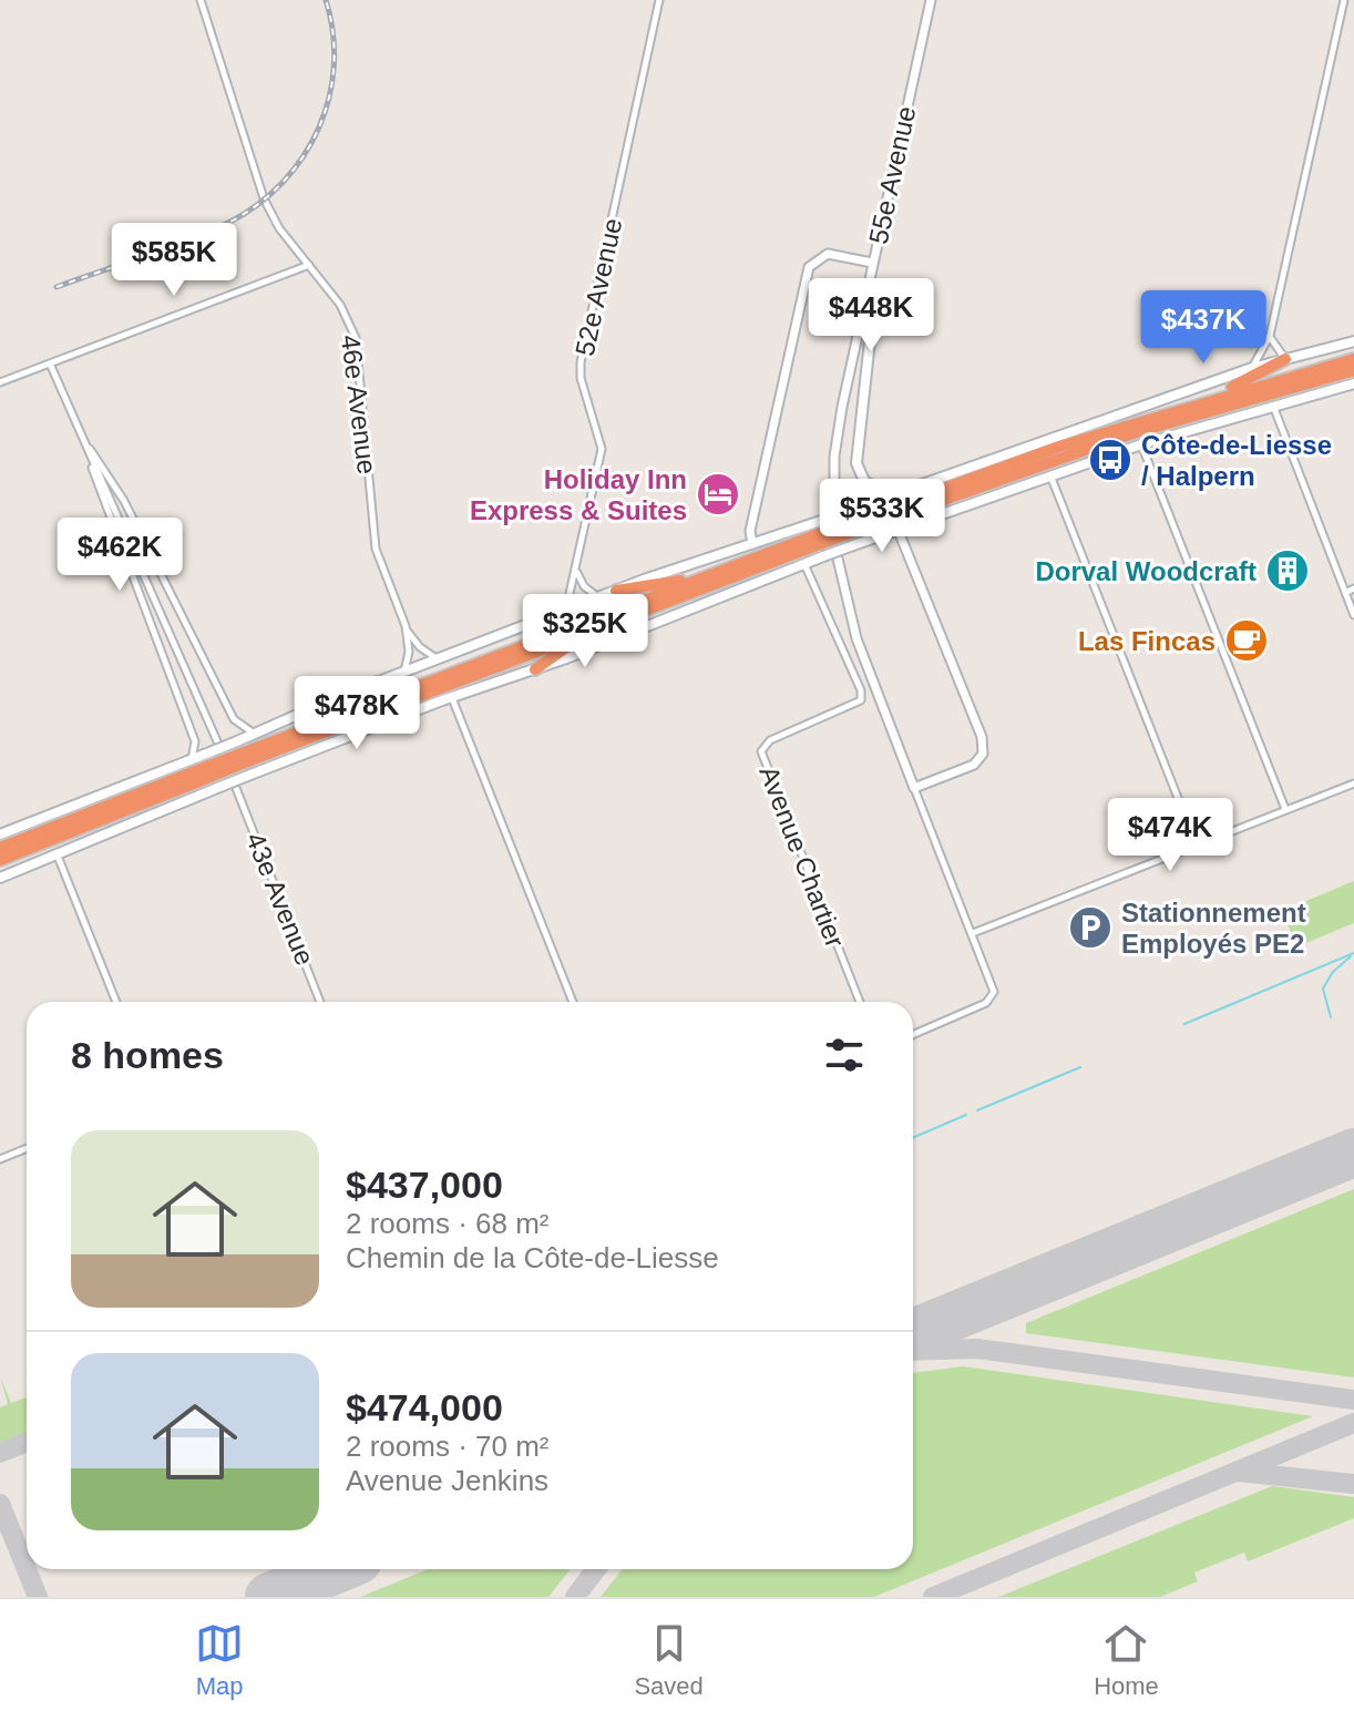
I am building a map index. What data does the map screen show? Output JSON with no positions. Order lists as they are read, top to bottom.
{
  "streets": {
    "street": [
      "55e Avenue",
      "52e Avenue",
      "46e Avenue",
      "Avenue Chartier",
      "43e Avenue"
    ]
  },
  "places": {
    "bus stop": ["Côte-de-Liesse / Halpern"],
    "hotel": ["Holiday Inn Express & Suites"],
    "building": ["Dorval Woodcraft"],
    "cafe": ["Las Fincas"],
    "parking": ["Stationnement Employés PE2"]
  },
  "page": {
    "price": [
      "$585K",
      "$448K",
      "$437K",
      "$533K",
      "$462K",
      "$325K",
      "$478K",
      "$474K"
    ],
    "heading": "8 homes",
    "list": [
      {
        "name": "$437,000",
        "note": "2 rooms · 68 m² · Chemin de la Côte-de-Liesse"
      },
      {
        "name": "$474,000",
        "note": "2 rooms · 70 m² · Avenue Jenkins"
      }
    ],
    "tabs": ["Map", "Saved", "Home"]
  }
}
